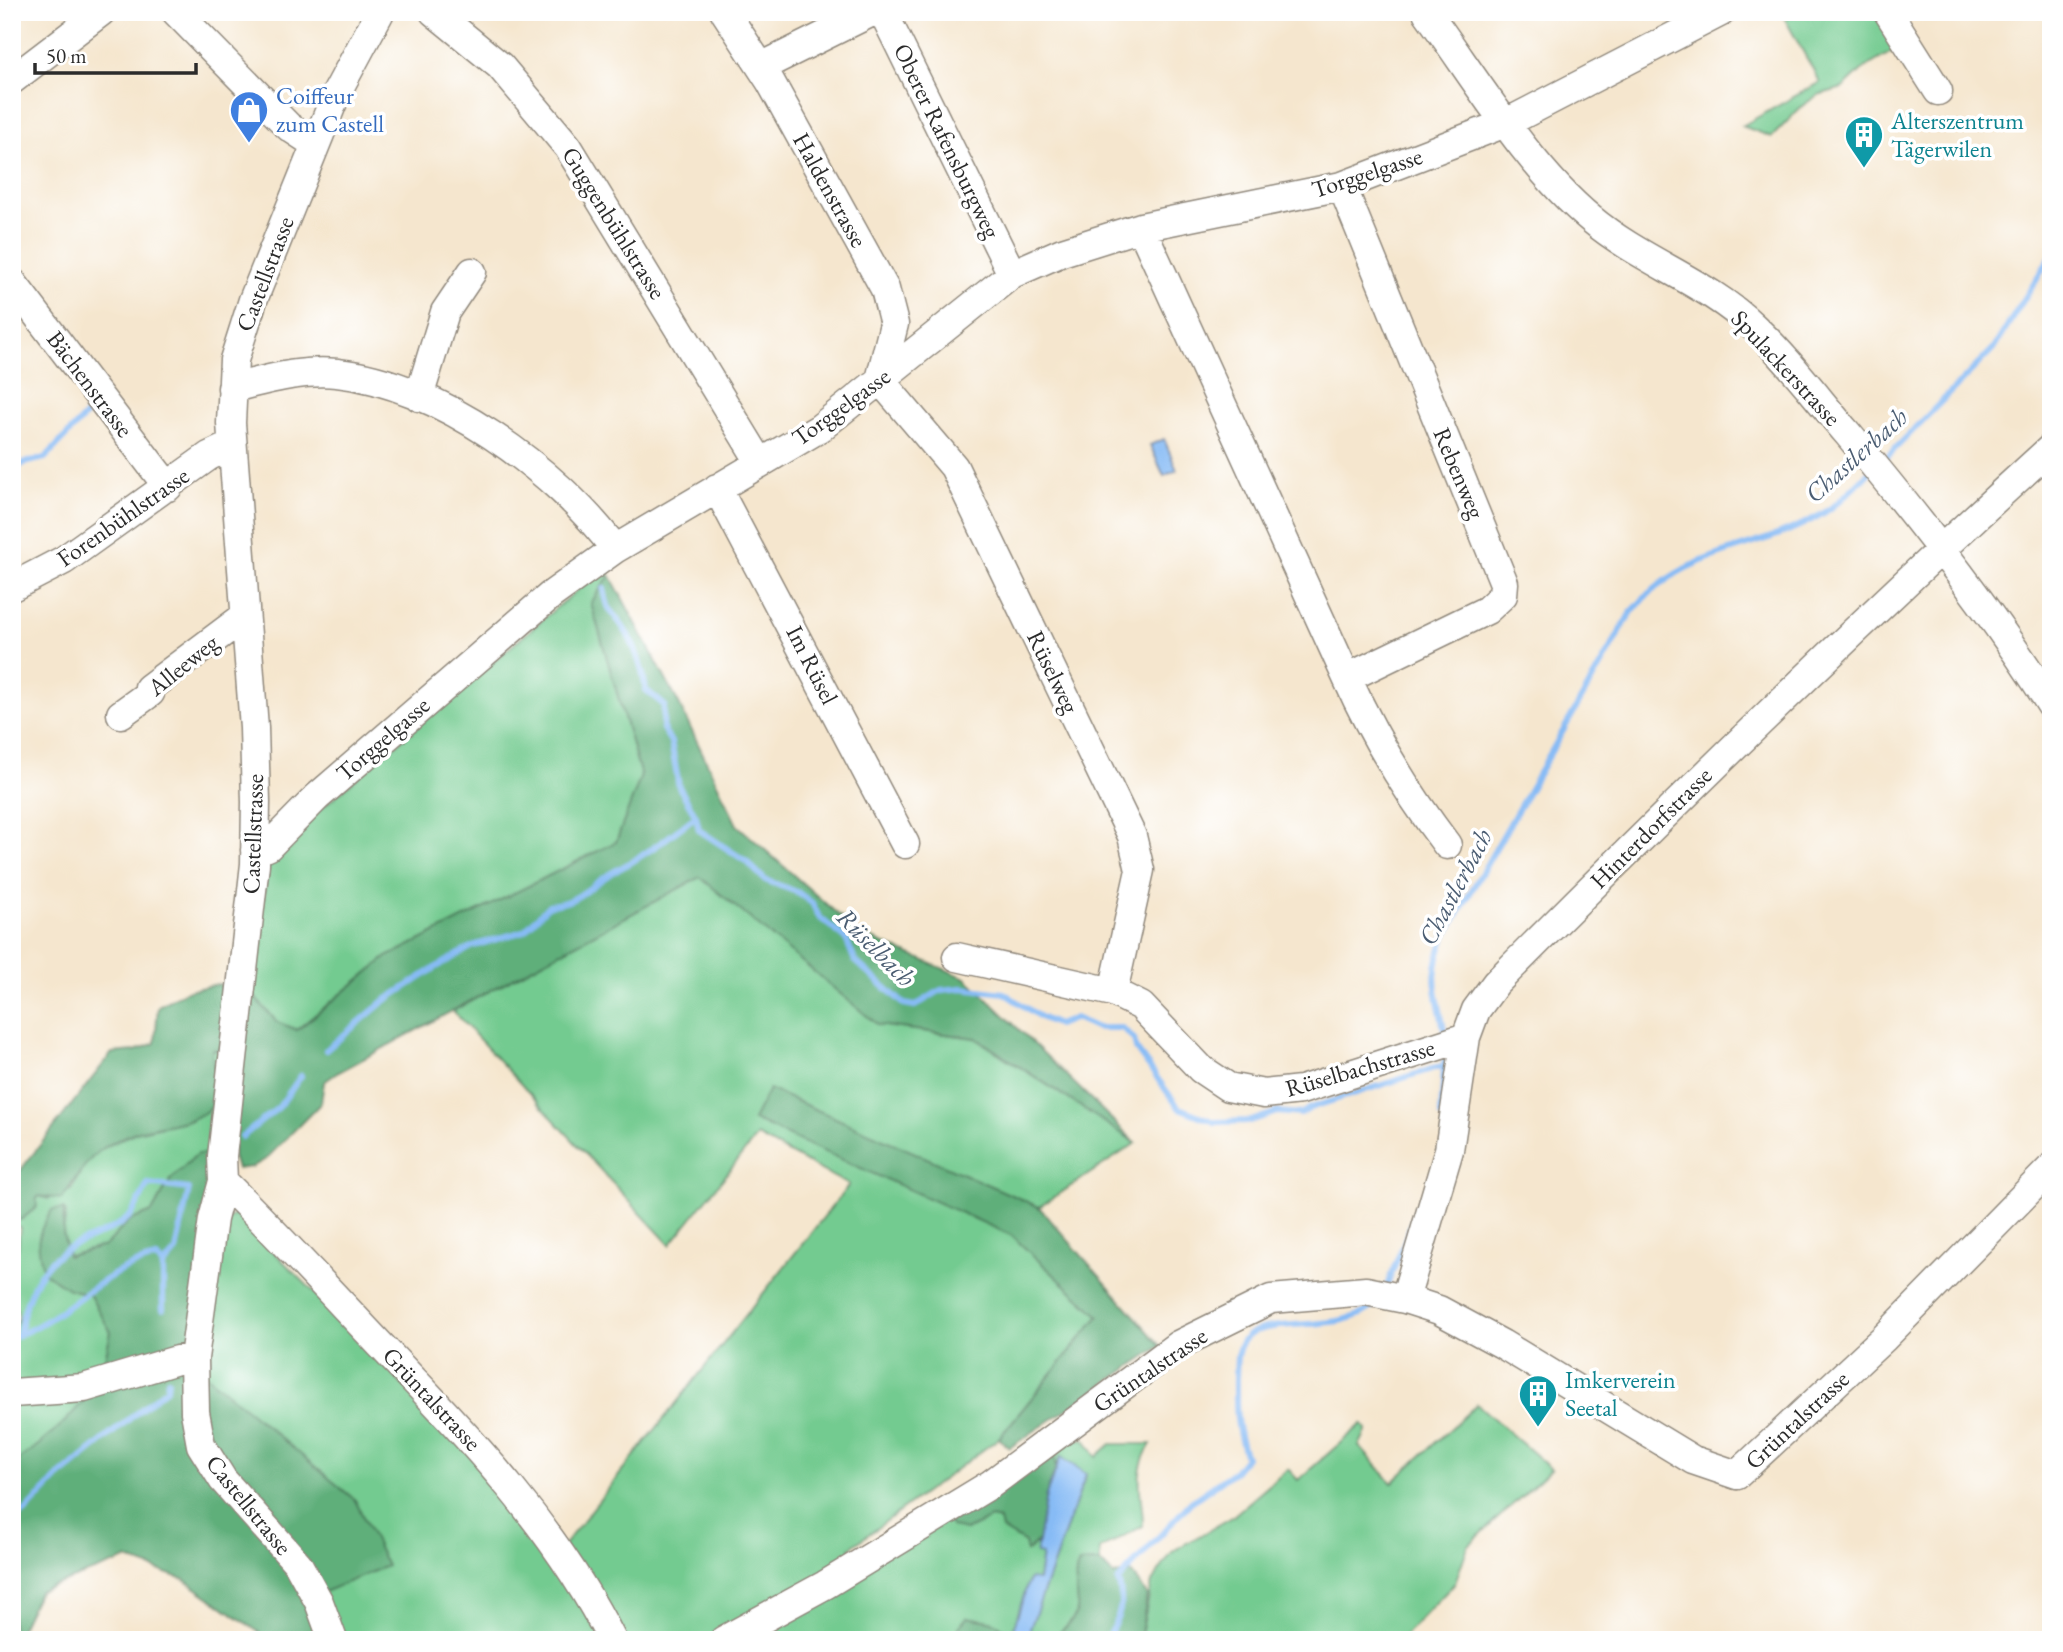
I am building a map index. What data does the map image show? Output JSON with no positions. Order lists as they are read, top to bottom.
{
  "streets": {
    "street": [
      "Oberer Rafensburgweg",
      "Torggelgasse",
      "Haldenstrasse",
      "Guggenbühlstrasse",
      "Castellstrasse",
      "Spulackerstrasse",
      "Bächenstrasse",
      "Rebenweg",
      "Forenbühlstrasse",
      "Alleeweg",
      "Im Rüsel",
      "Rüselweg",
      "Hinterdorfstrasse",
      "Rüselbachstrasse",
      "Grüntalstrasse"
    ]
  },
  "crossings": [
    ["Oberer Rafensburgweg", "Torggelgasse"],
    ["Oberer Rafensburgweg", "Haldenstrasse"],
    ["Torggelgasse", "Haldenstrasse"],
    ["Torggelgasse", "Guggenbühlstrasse"],
    ["Torggelgasse", "Castellstrasse"],
    ["Torggelgasse", "Spulackerstrasse"],
    ["Torggelgasse", "Rebenweg"],
    ["Torggelgasse", "Im Rüsel"],
    ["Torggelgasse", "Rüselweg"],
    ["Haldenstrasse", "Rüselweg"],
    ["Castellstrasse", "Forenbühlstrasse"],
    ["Castellstrasse", "Alleeweg"],
    ["Castellstrasse", "Grüntalstrasse"],
    ["Spulackerstrasse", "Hinterdorfstrasse"],
    ["Bächenstrasse", "Forenbühlstrasse"],
    ["Rüselweg", "Rüselbachstrasse"],
    ["Hinterdorfstrasse", "Rüselbachstrasse"],
    ["Hinterdorfstrasse", "Grüntalstrasse"]
  ],
  "water": ["Chastlerbach", "Rüselbach"],
  "places": {
    "shop": ["Coiffeur zum Castell"],
    "building": ["Alterszentrum Tägerwilen", "Imkerverein Seetal"]
  },
  "scale_bar": "50 m"
}
